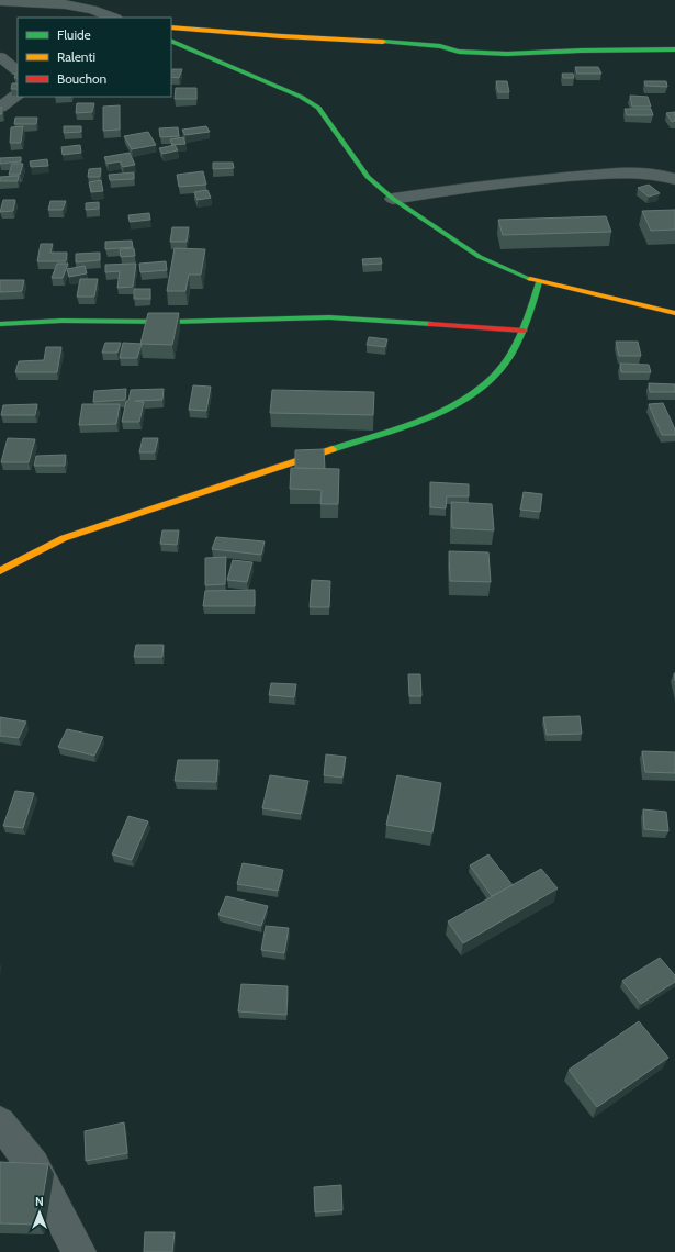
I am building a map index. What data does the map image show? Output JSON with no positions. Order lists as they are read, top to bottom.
{
  "legend": ["Fluide", "Ralenti", "Bouchon"],
  "north": "top"
}
